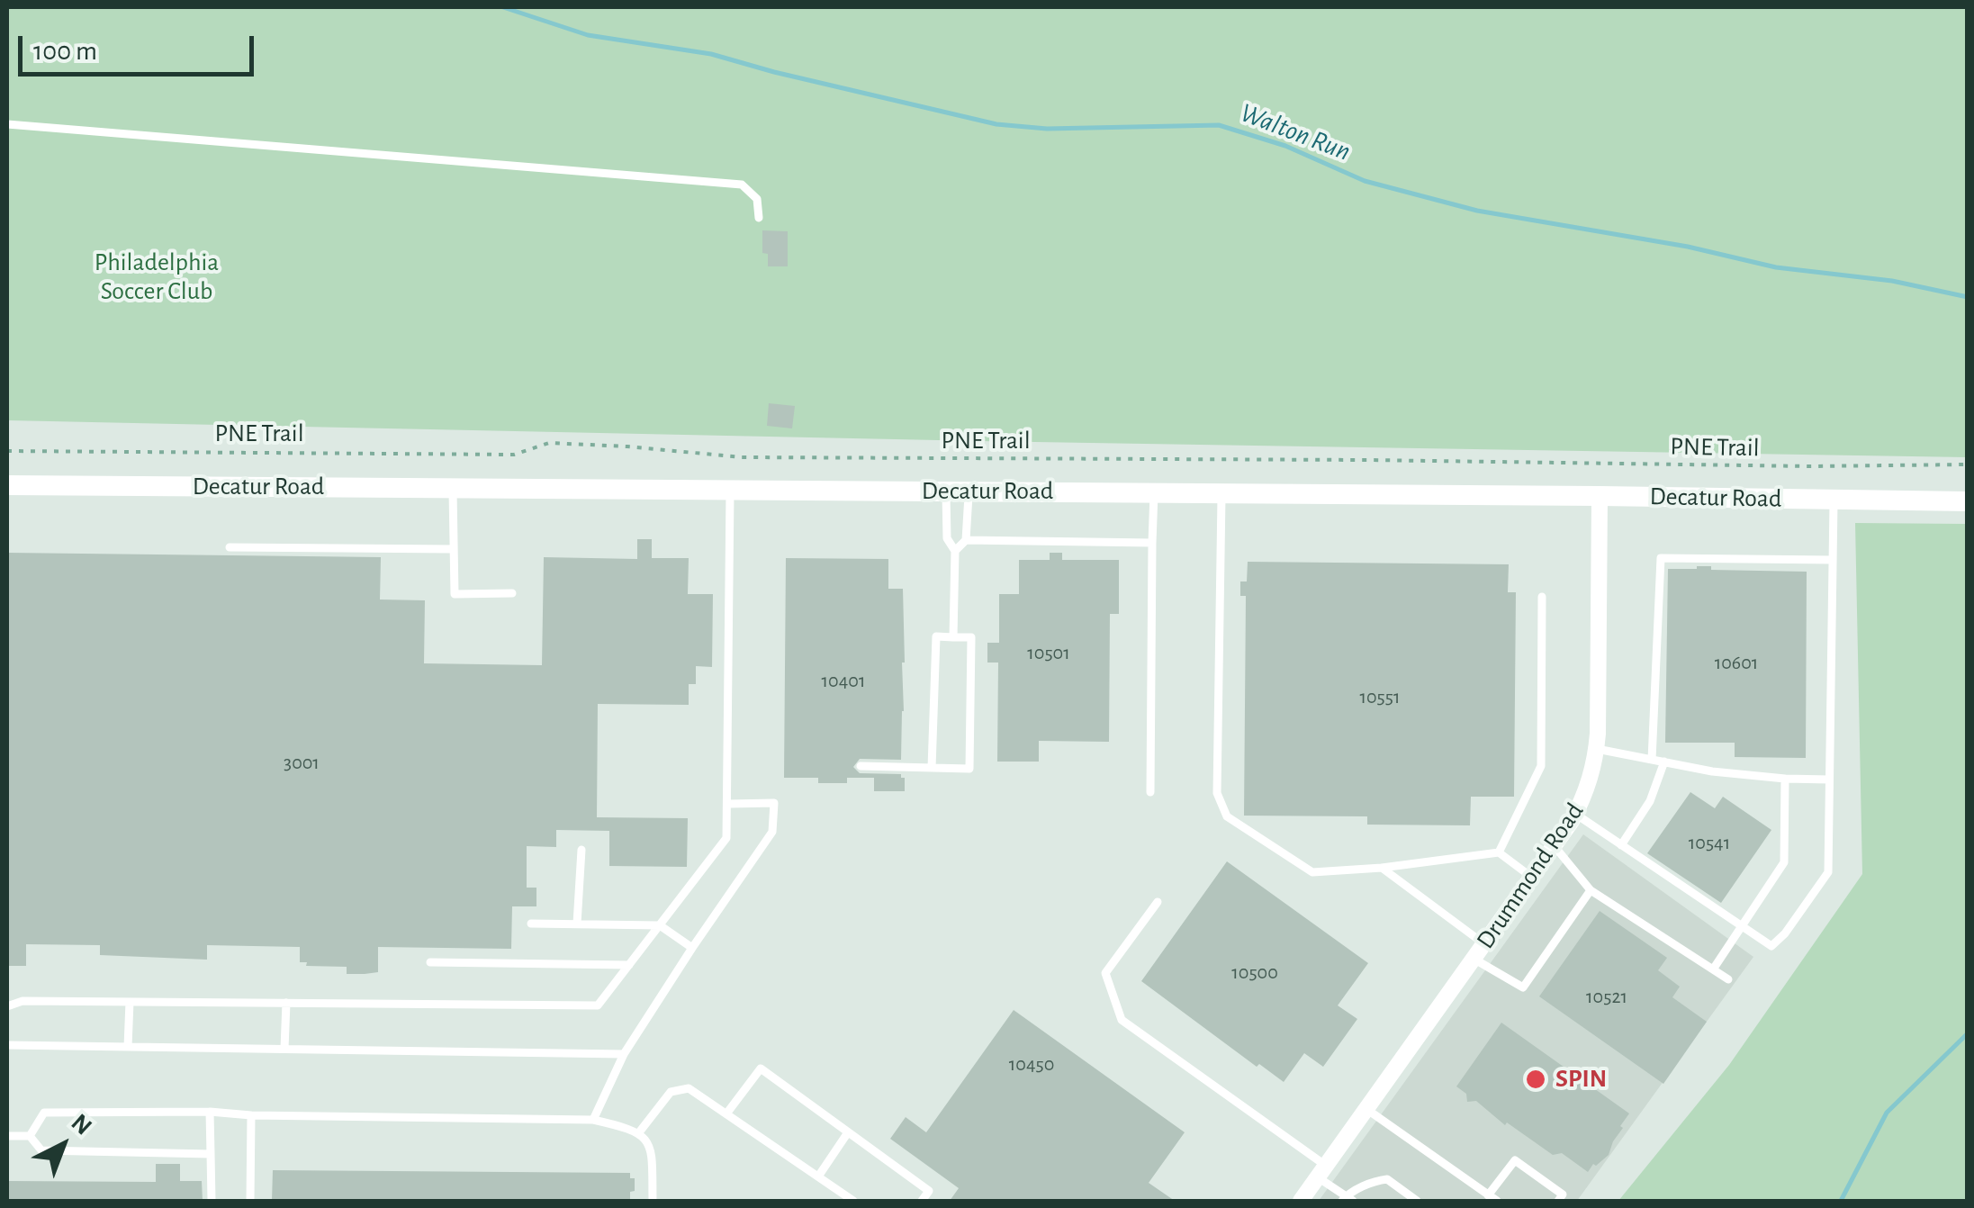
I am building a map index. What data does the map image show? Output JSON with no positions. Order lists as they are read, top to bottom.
{
  "streets": {
    "street": ["Decatur Road", "Drummond Road"],
    "path": ["PNE Trail"]
  },
  "crossings": [
    ["Decatur Road", "Drummond Road"]
  ],
  "water": ["Walton Run"],
  "parks": ["Philadelphia Soccer Club"],
  "places": ["SPIN"],
  "house_numbers": [
    "10501",
    "10601",
    "10401",
    "10551",
    "3001",
    "10541",
    "10500",
    "10521",
    "10450"
  ],
  "scale_bar": "100 m",
  "north": "top right"
}
